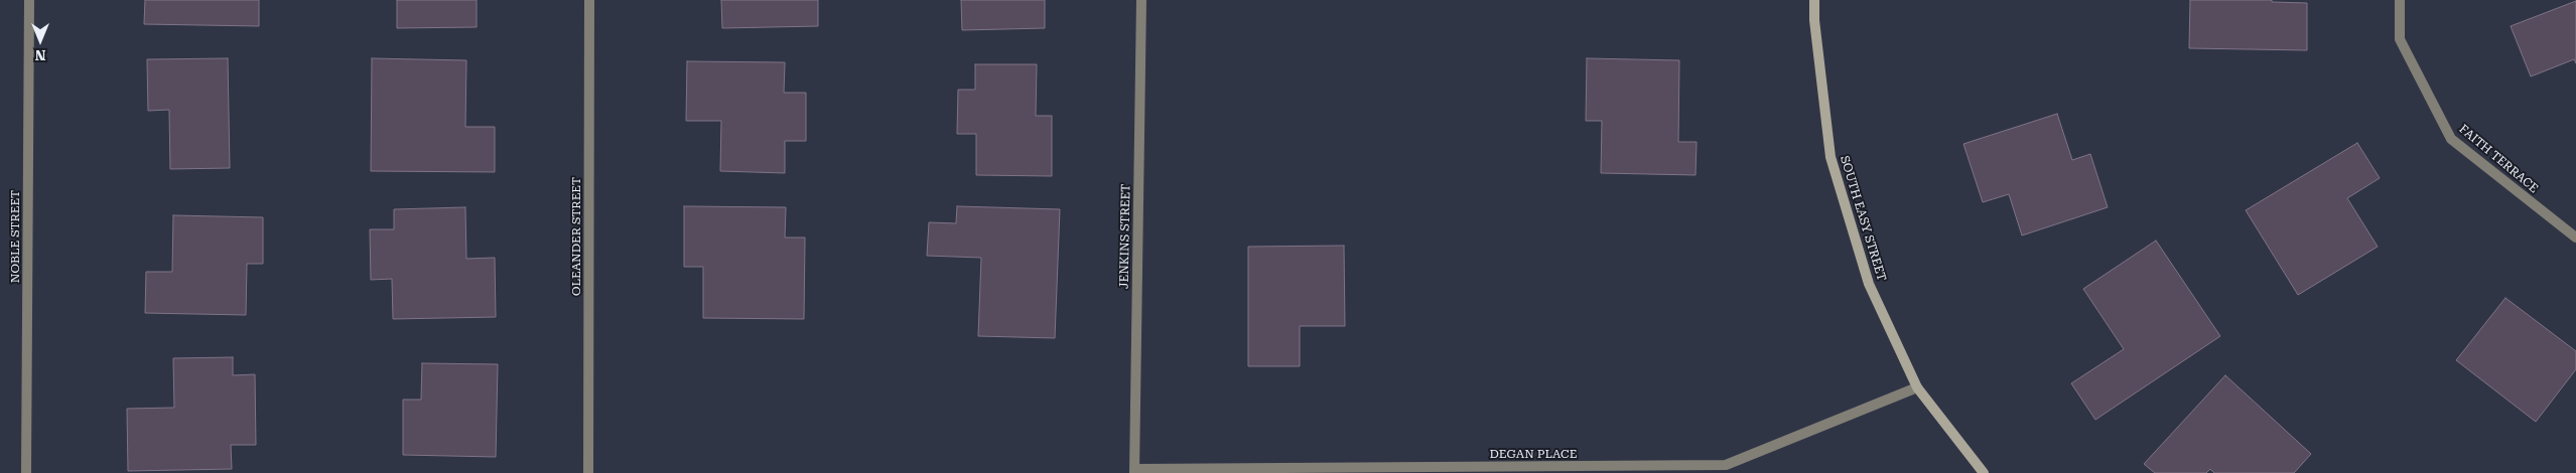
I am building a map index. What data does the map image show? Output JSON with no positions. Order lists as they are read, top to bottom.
{
  "streets": {
    "street": [
      "FAITH TERRACE",
      "SOUTH EASY STREET",
      "NOBLE STREET",
      "OLEANDER STREET",
      "JENKINS STREET",
      "DEGAN PLACE"
    ]
  },
  "crossings": [
    ["SOUTH EASY STREET", "DEGAN PLACE"],
    ["JENKINS STREET", "DEGAN PLACE"]
  ],
  "north": "bottom"
}
